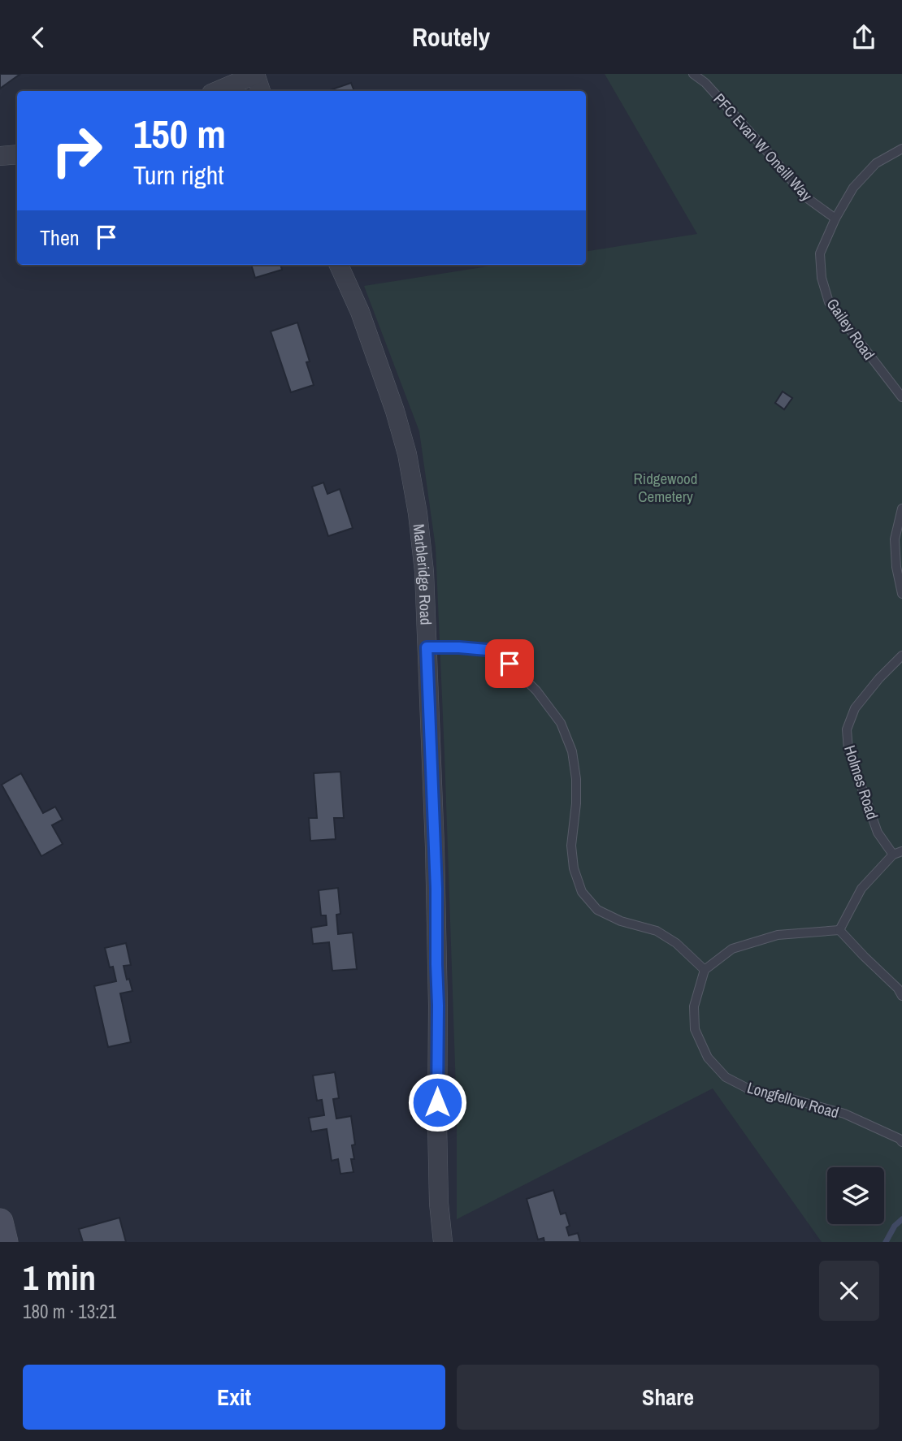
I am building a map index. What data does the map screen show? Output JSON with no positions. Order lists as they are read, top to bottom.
{
  "streets": {
    "street": ["Marbleridge Road"],
    "lane": [
      "PFC Evan W Oneill Way",
      "Gailey Road",
      "Holmes Road",
      "Longfellow Road"
    ]
  },
  "crossings": [
    ["PFC Evan W Oneill Way", "Gailey Road"]
  ],
  "parks": ["Ridgewood Cemetery"],
  "page": {
    "header": "Routely",
    "turn": ["150 m", "Turn right"],
    "then": "Then",
    "heading": ["1 min", "180 m · 13:21"],
    "buttons": ["Exit", "Share"]
  }
}
